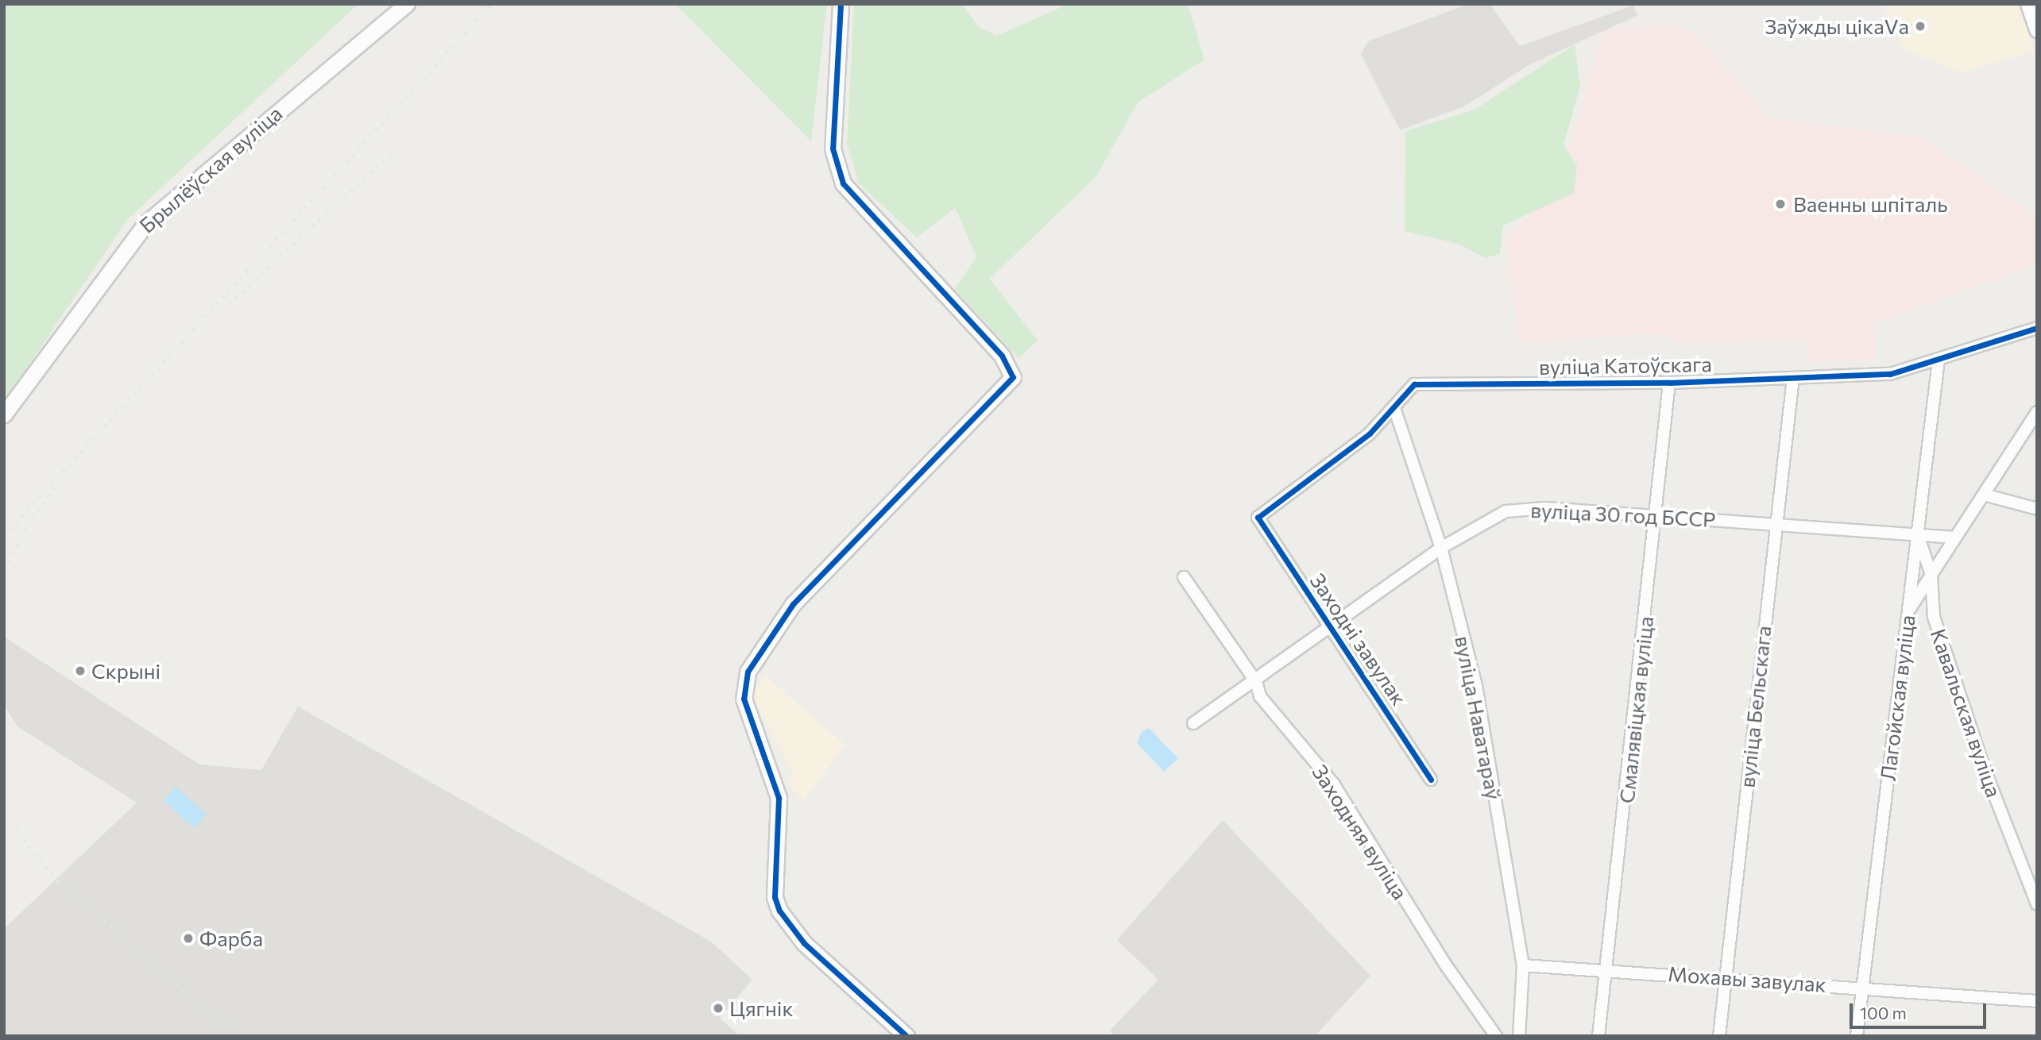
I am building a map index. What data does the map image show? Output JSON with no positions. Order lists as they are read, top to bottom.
{
  "streets": {
    "street": [
      "Брылёўская вуліца",
      "вуліца Катоўскага",
      "вуліца 30 год БССР",
      "Заходні завулак",
      "Лагойская вуліца",
      "вуліца Бельскага",
      "Смалявіцкая вуліца",
      "Кавальская вуліца",
      "вуліца Наватараў",
      "Заходняя вуліца",
      "Мохавы завулак"
    ]
  },
  "crossings": [
    ["вуліца Катоўскага", "Заходні завулак"],
    ["вуліца Катоўскага", "Лагойская вуліца"],
    ["вуліца Катоўскага", "вуліца Бельскага"],
    ["вуліца Катоўскага", "Смалявіцкая вуліца"],
    ["вуліца Катоўскага", "вуліца Наватараў"],
    ["вуліца 30 год БССР", "Заходні завулак"],
    ["вуліца 30 год БССР", "Лагойская вуліца"],
    ["вуліца 30 год БССР", "вуліца Бельскага"],
    ["вуліца 30 год БССР", "Смалявіцкая вуліца"],
    ["вуліца 30 год БССР", "Кавальская вуліца"],
    ["вуліца 30 год БССР", "вуліца Наватараў"],
    ["вуліца 30 год БССР", "Заходняя вуліца"],
    ["Лагойская вуліца", "Кавальская вуліца"],
    ["Лагойская вуліца", "Мохавы завулак"],
    ["вуліца Бельскага", "Мохавы завулак"],
    ["Смалявіцкая вуліца", "Мохавы завулак"],
    ["вуліца Наватараў", "Мохавы завулак"]
  ],
  "places": [
    "Заўжды цікаVа",
    "Ваенны шпіталь",
    "Скрыні",
    "Фарба",
    "Цягнік"
  ],
  "scale_bar": "100 m"
}
